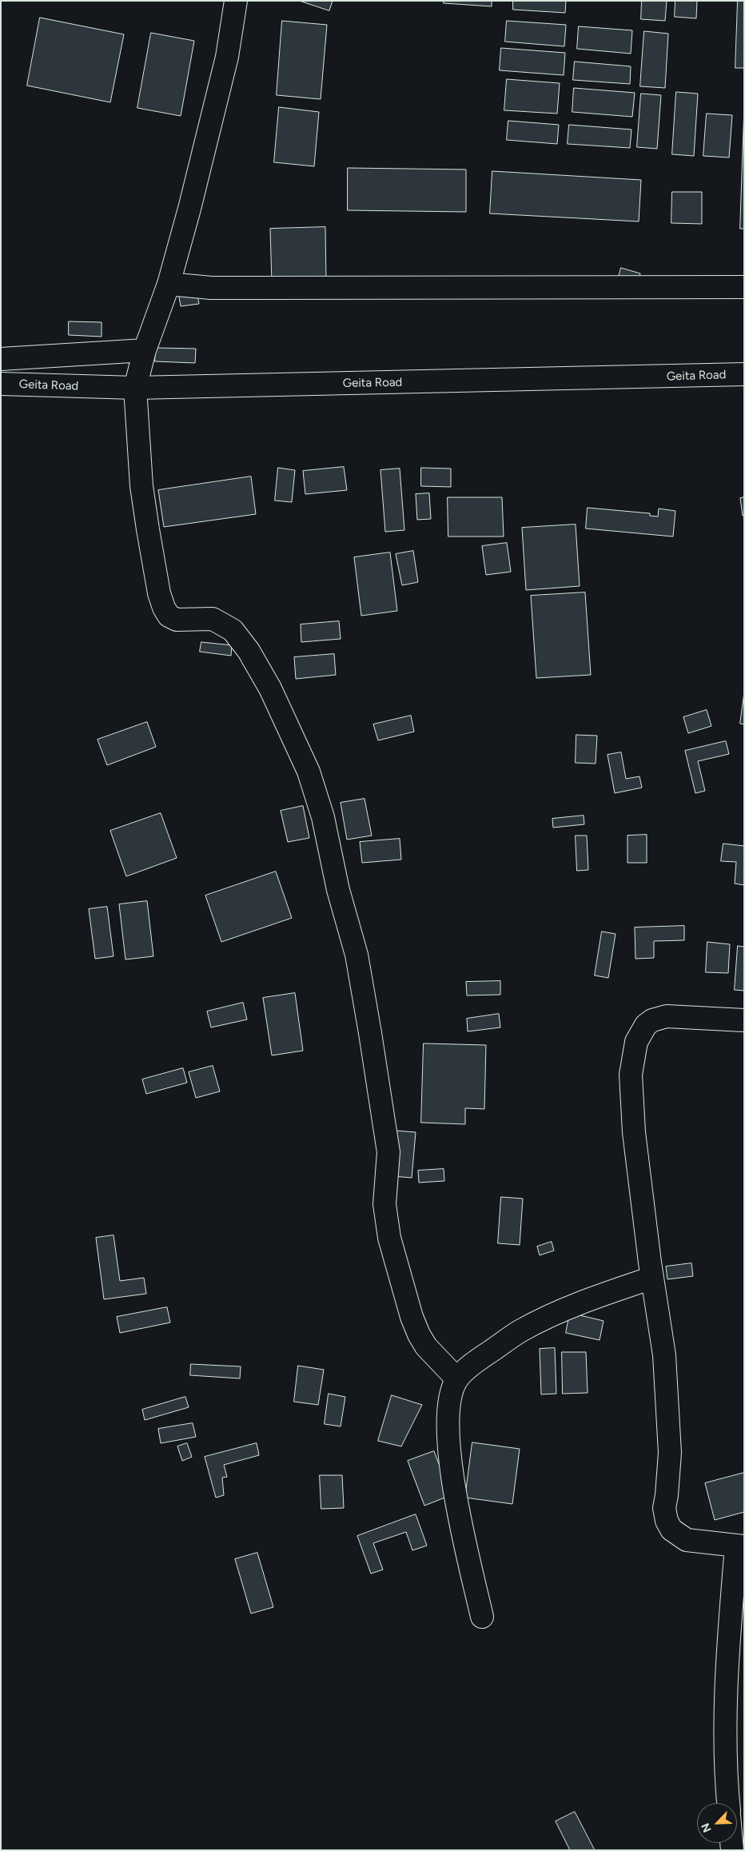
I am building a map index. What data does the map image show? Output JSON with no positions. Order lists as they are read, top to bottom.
{
  "streets": {
    "main road": ["Geita Road"]
  },
  "north": "bottom left"
}
